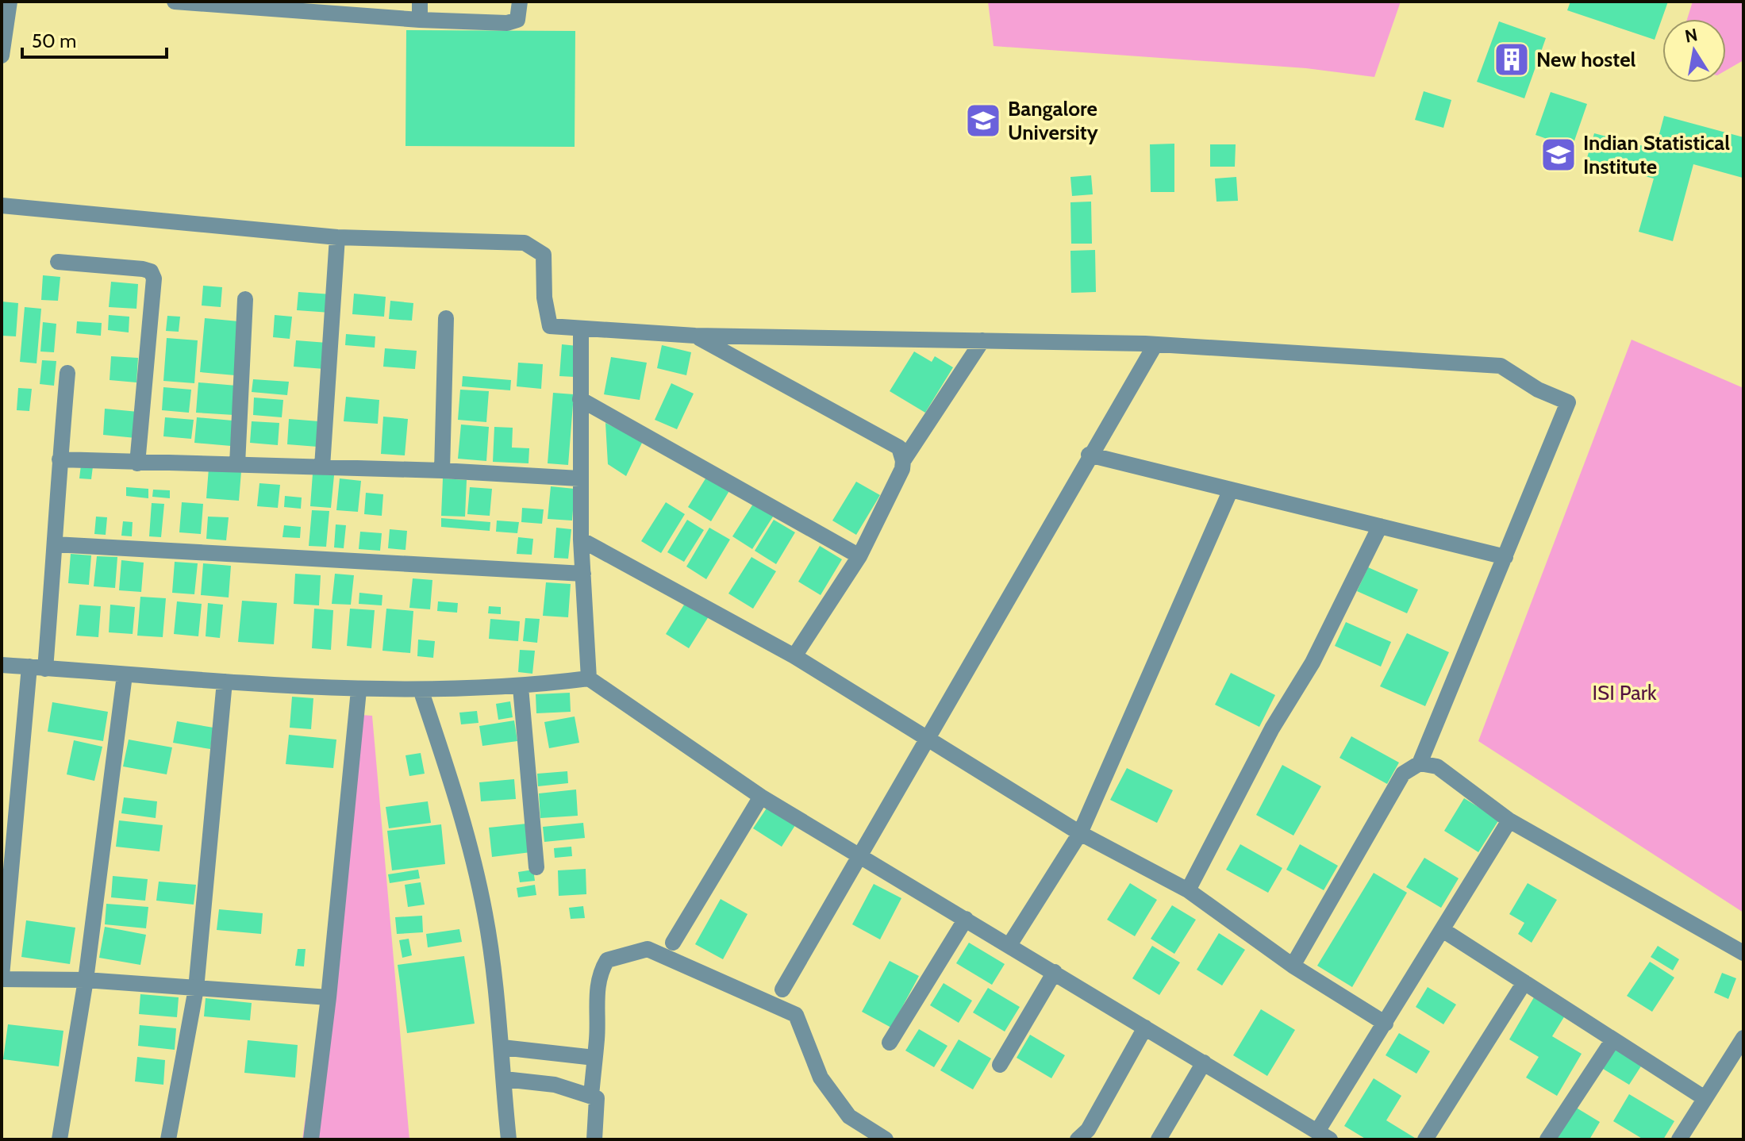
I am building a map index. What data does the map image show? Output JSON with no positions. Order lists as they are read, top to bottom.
{
  "parks": ["ISI Park"],
  "places": {
    "building": ["New hostel"],
    "school or university": ["Bangalore University", "Indian Statistical Institute"]
  },
  "scale_bar": "50 m",
  "north": "top"
}
